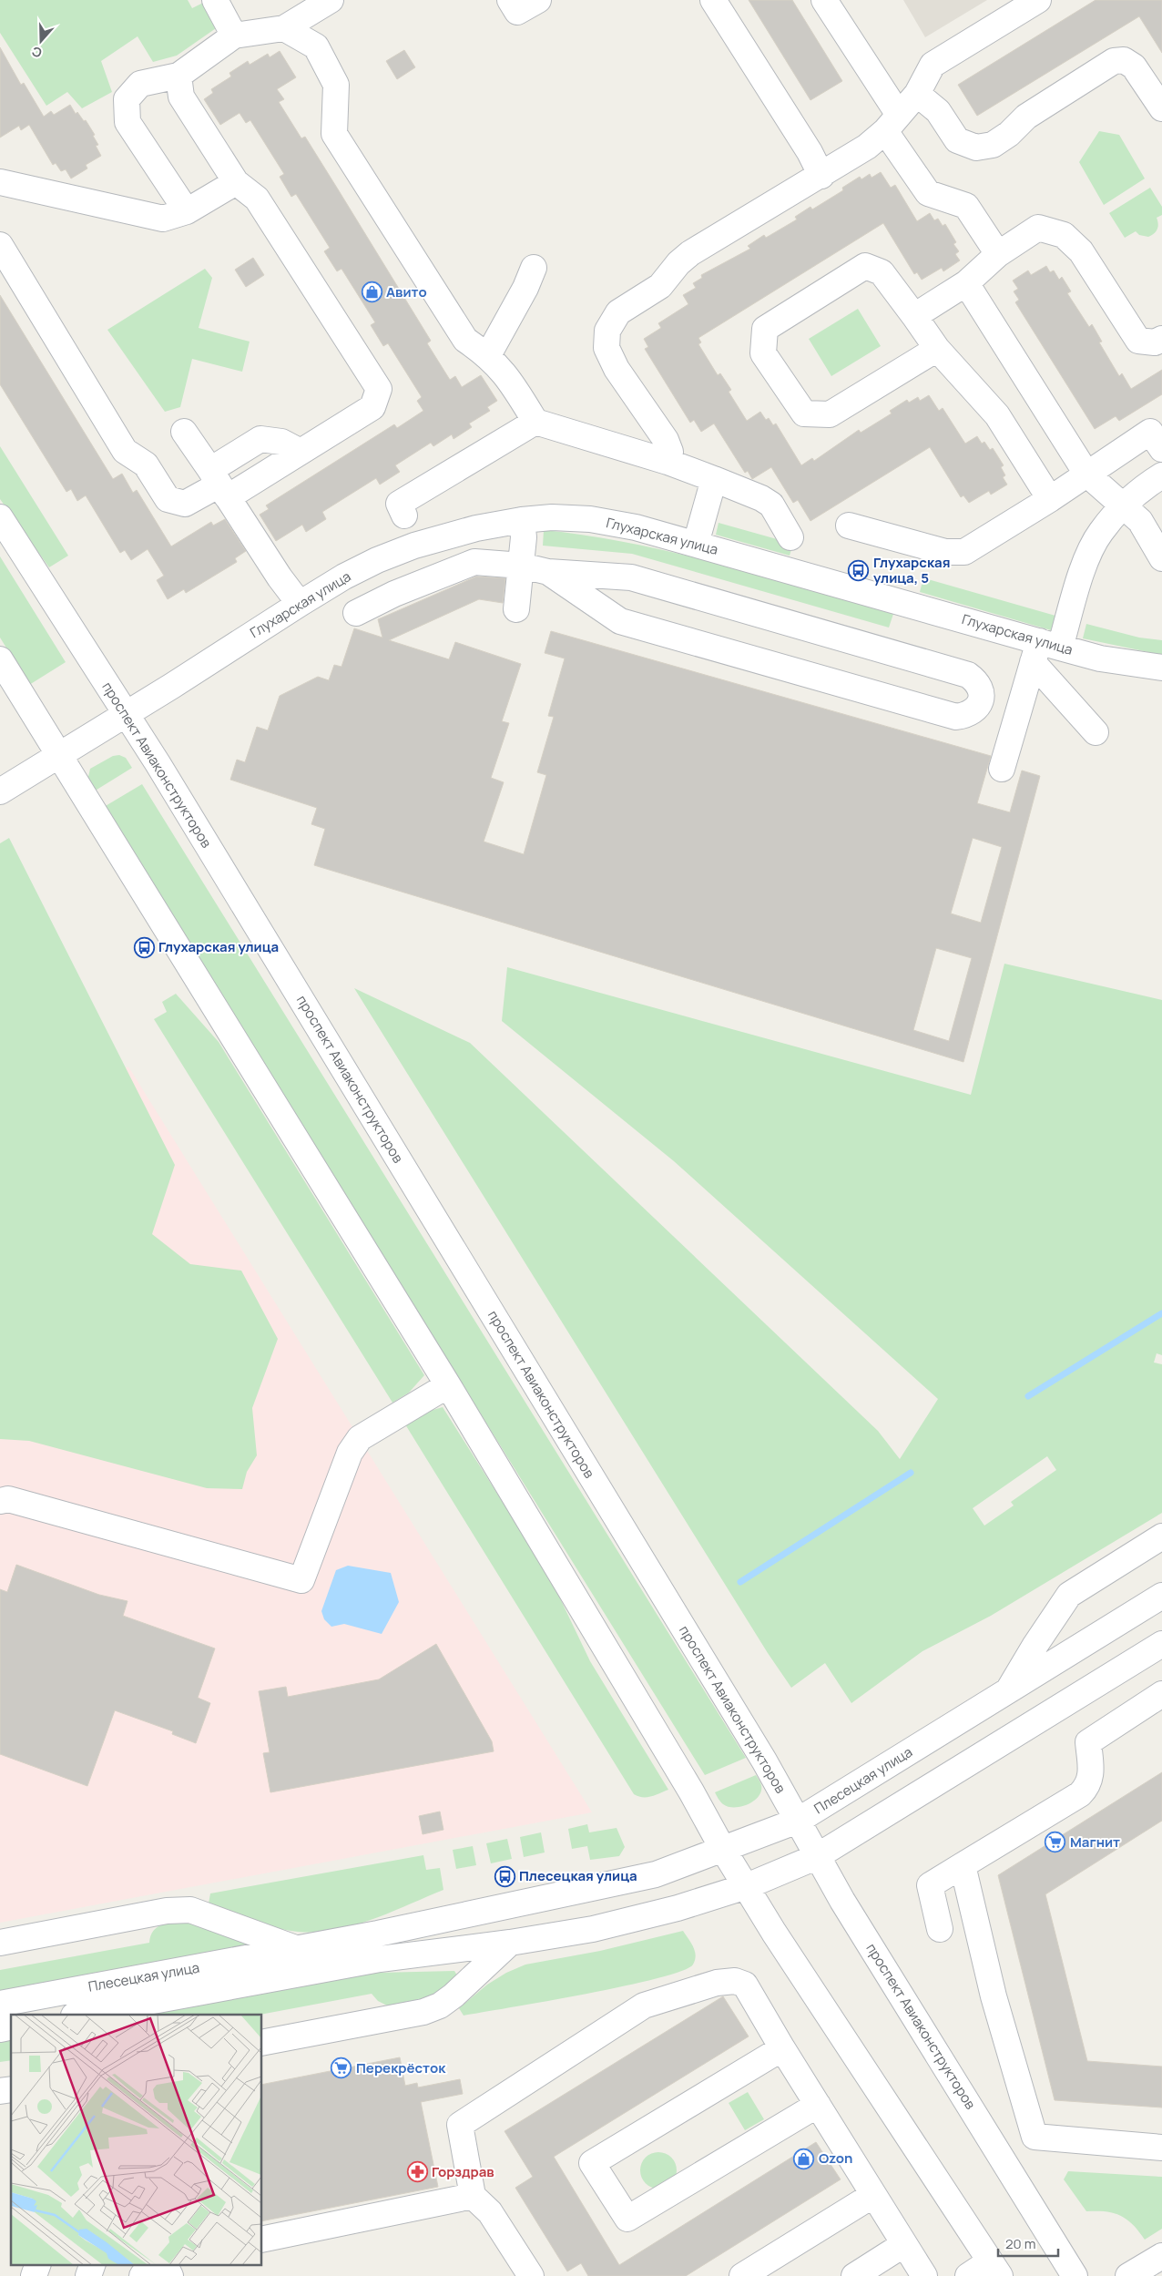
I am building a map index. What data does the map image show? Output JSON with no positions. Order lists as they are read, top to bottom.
{
  "streets": {
    "street": ["Глухарская улица", "проспект Авиаконструкторов", "Плесецкая улица"]
  },
  "crossings": [
    ["Глухарская улица", "проспект Авиаконструкторов"],
    ["проспект Авиаконструкторов", "Плесецкая улица"]
  ],
  "places": {
    "shop": ["Авито", "Ozon"],
    "bus stop": ["Глухарская улица, 5", "Глухарская улица", "Плесецкая улица"],
    "supermarket": ["Магнит", "Перекрёсток"],
    "pharmacy": ["Горздрав"]
  },
  "scale_bar": "20 m",
  "north": "bottom"
}
